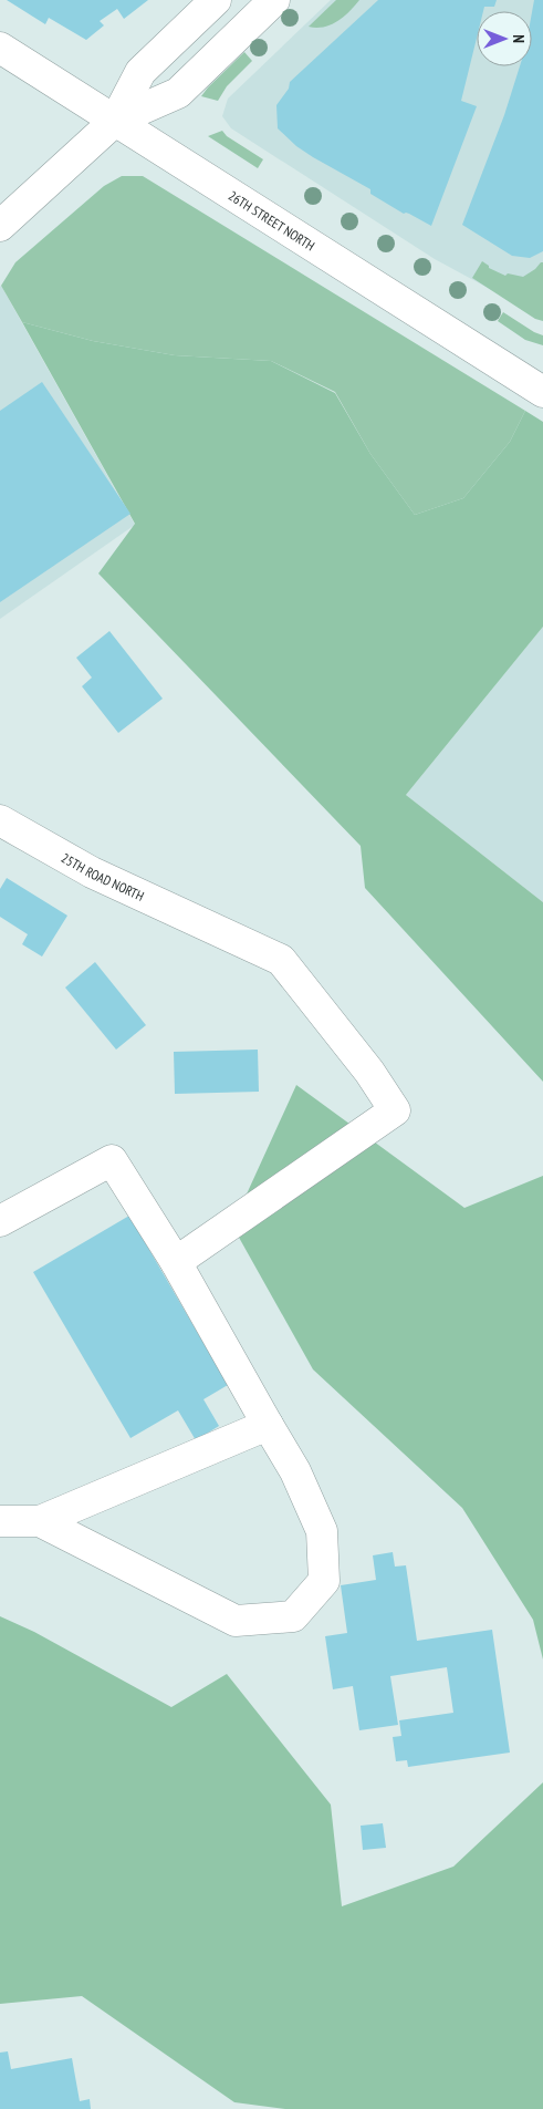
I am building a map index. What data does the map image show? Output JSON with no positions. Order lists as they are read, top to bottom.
{
  "streets": {
    "street": ["26TH STREET NORTH", "25TH ROAD NORTH"]
  },
  "north": "right"
}
